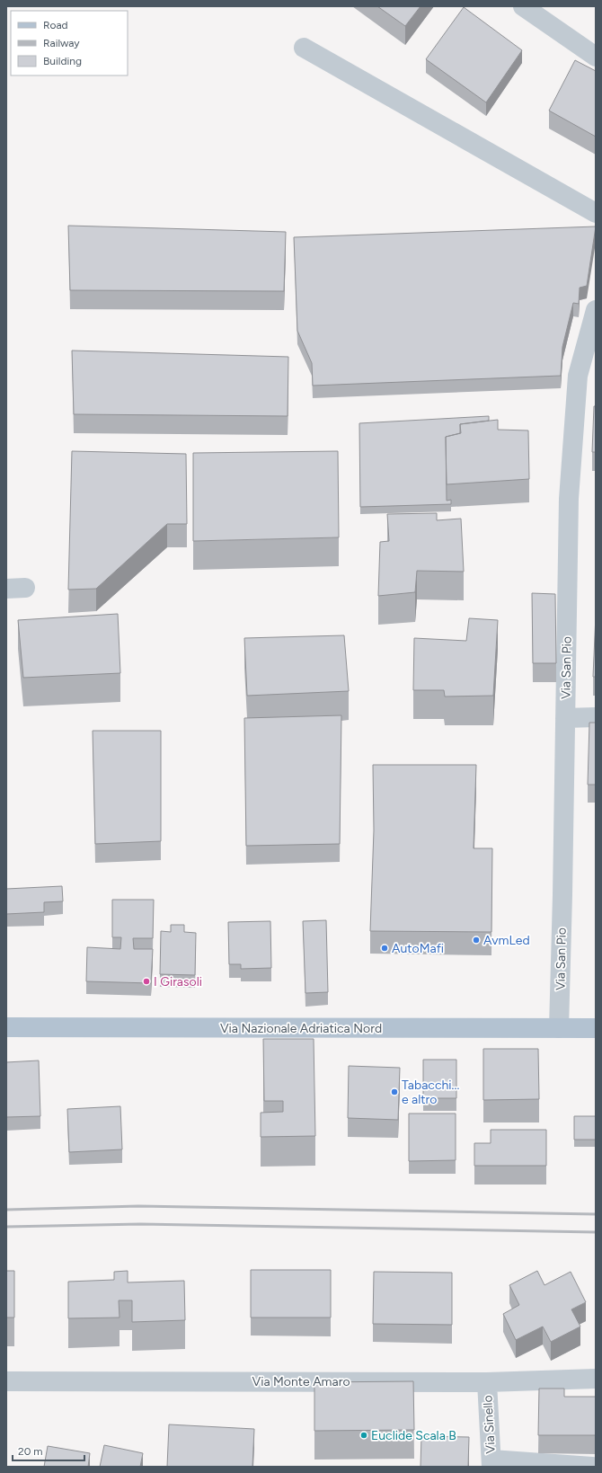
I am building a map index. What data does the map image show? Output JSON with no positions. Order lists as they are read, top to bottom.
{
  "streets": {
    "main road": ["Via Nazionale Adriatica Nord"],
    "street": ["Via San Pio", "Via Monte Amaro", "Via Sinello"]
  },
  "crossings": [
    ["Via San Pio", "Via Nazionale Adriatica Nord"],
    ["Via Monte Amaro", "Via Sinello"]
  ],
  "places": [
    "AvmLed",
    "AutoMafi",
    "I Girasoli",
    "Tabacchi... e altro",
    "Euclide Scala B"
  ],
  "legend": ["Road", "Railway", "Building"],
  "scale_bar": "20 m"
}
